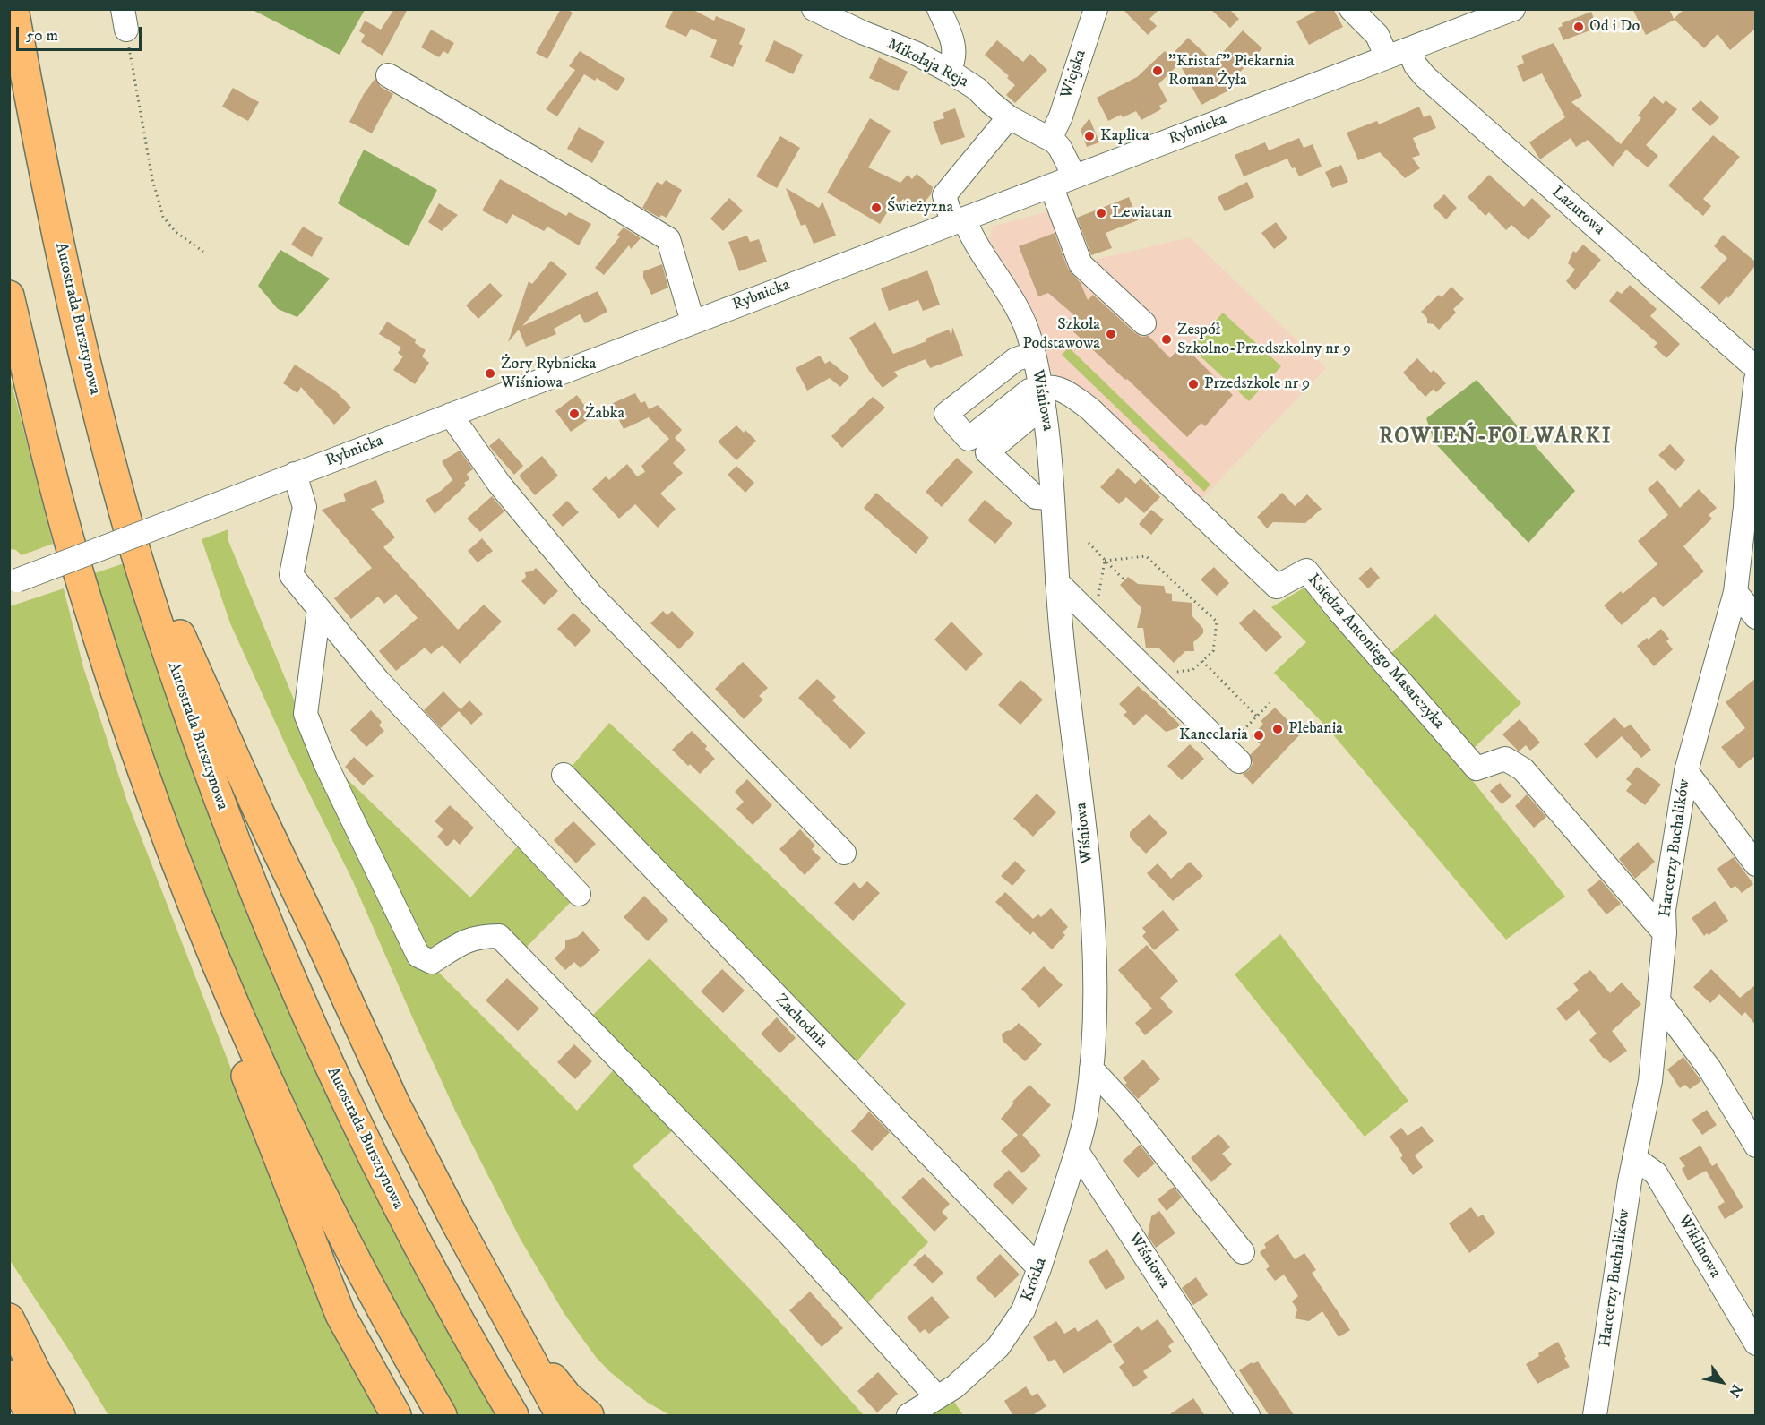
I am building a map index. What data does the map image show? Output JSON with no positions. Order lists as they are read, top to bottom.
{
  "streets": {
    "highway": ["Autostrada Bursztynowa"],
    "street": [
      "Mikołaja Reja",
      "Wiejska",
      "Rybnicka",
      "Lazurowa",
      "Wiśniowa",
      "Księdza Antoniego Masarczyka",
      "Harcerzy Buchalików",
      "Zachodnia",
      "Wiklinowa",
      "Krótka"
    ]
  },
  "crossings": [
    ["Mikołaja Reja", "Wiejska"],
    ["Mikołaja Reja", "Rybnicka"],
    ["Mikołaja Reja", "Wiśniowa"],
    ["Rybnicka", "Lazurowa"],
    ["Rybnicka", "Wiśniowa"],
    ["Wiśniowa", "Księdza Antoniego Masarczyka"],
    ["Wiśniowa", "Krótka"],
    ["Księdza Antoniego Masarczyka", "Harcerzy Buchalików"],
    ["Harcerzy Buchalików", "Wiklinowa"],
    ["Zachodnia", "Krótka"]
  ],
  "districts": ["ROWIEŃ-FOLWARKI"],
  "places": [
    "Od i Do",
    "\"Kristaf\" Piekarnia Roman Żyła",
    "Kaplica",
    "Świeżyzna",
    "Lewiatan",
    "Szkoła Podstawowa",
    "Zespół Szkolno-Przedszkolny nr 9",
    "Żory Rybnicka Wiśniowa",
    "Przedszkole nr 9",
    "Żabka",
    "Plebania",
    "Kancelaria"
  ],
  "scale_bar": "50 m",
  "north": "bottom right"
}
